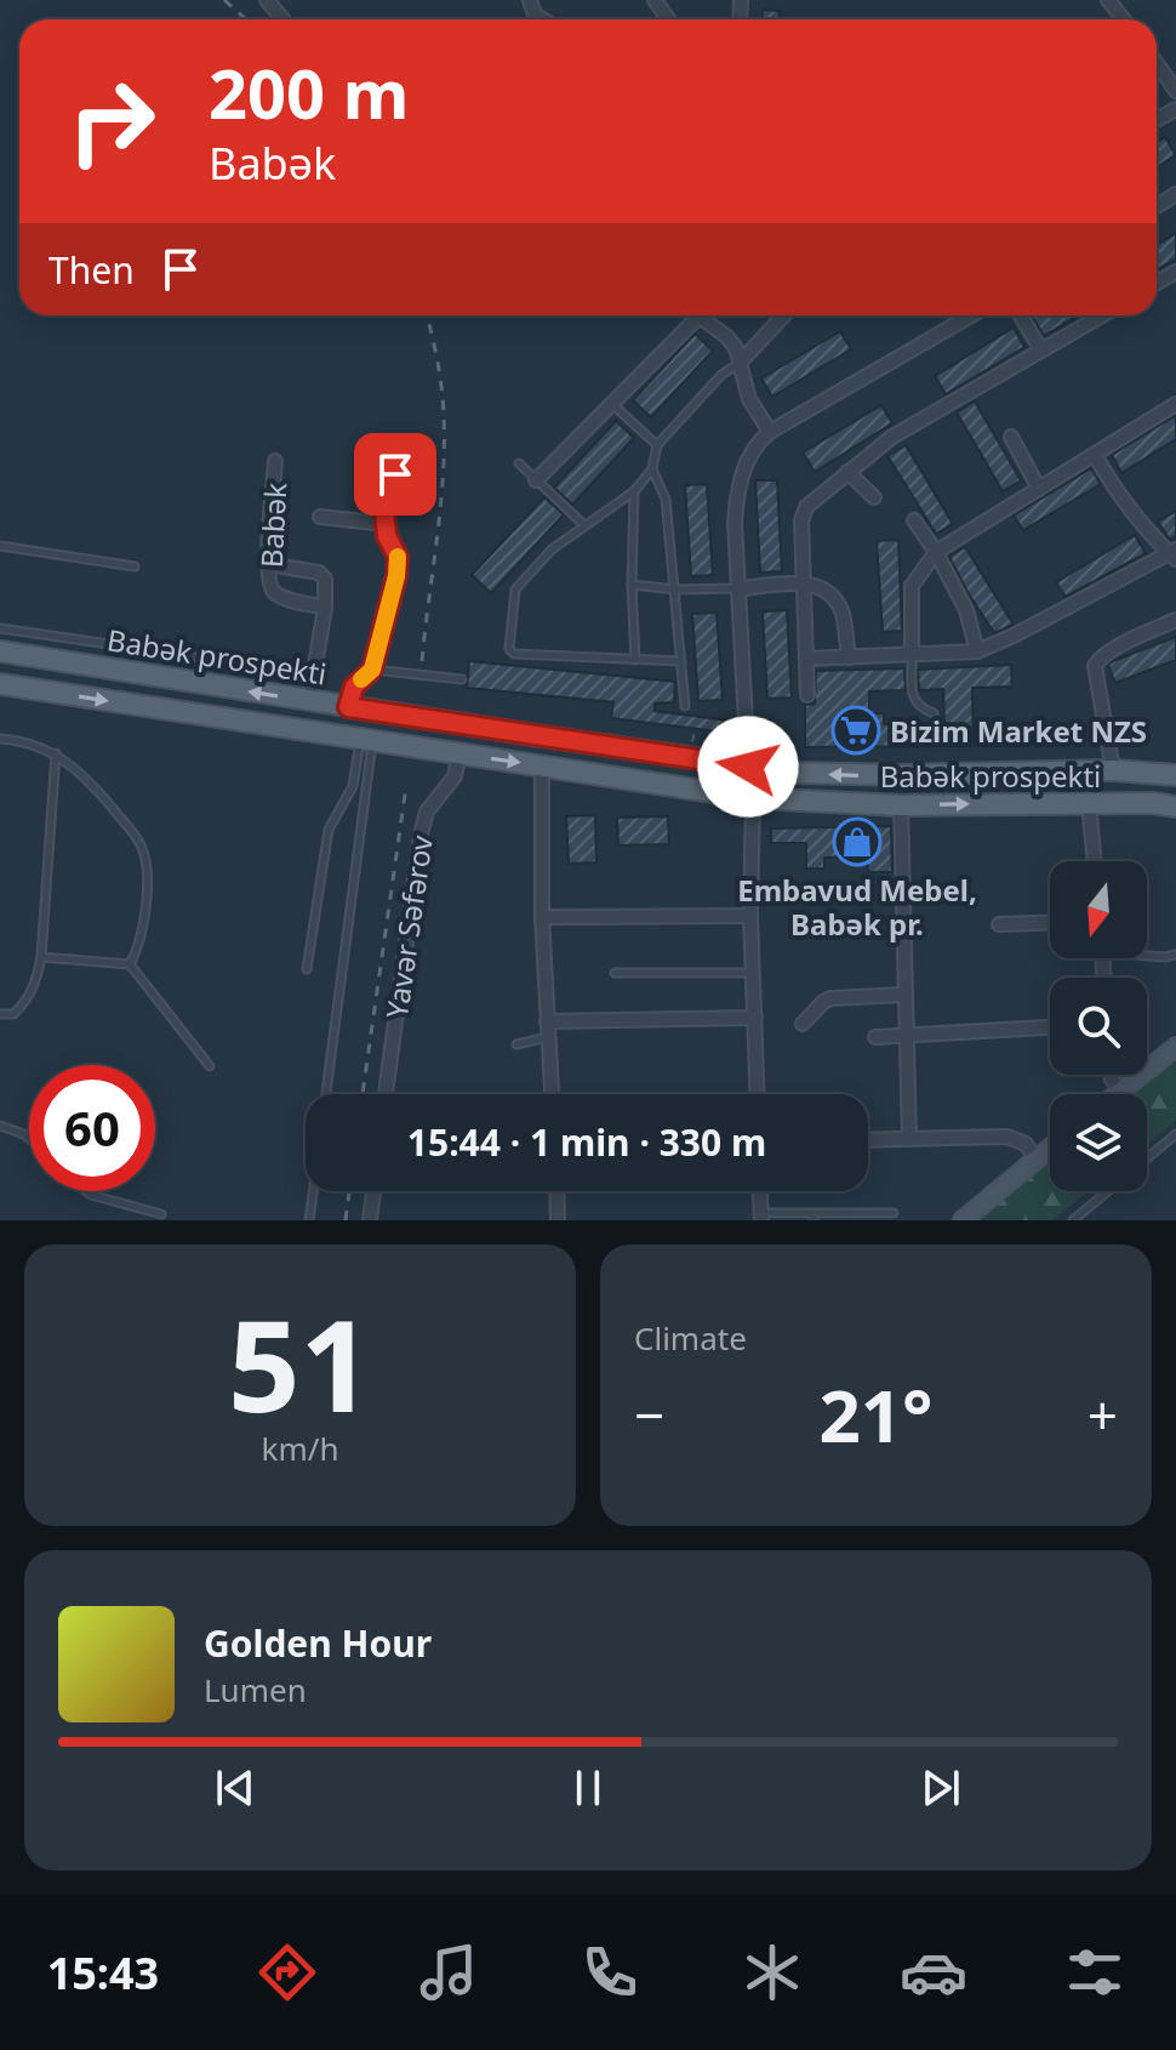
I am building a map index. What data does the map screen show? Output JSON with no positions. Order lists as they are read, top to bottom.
{
  "streets": {
    "main road": ["Babək prospekti"],
    "street": ["Babək", "Yavər Səfərov"]
  },
  "crossings": [
    ["Babək prospekti", "Yavər Səfərov"]
  ],
  "places": {
    "supermarket": ["Bizim Market NZS"],
    "shop": ["Embavud Mebel, Babək pr."]
  },
  "north": "bottom",
  "page": {
    "turn": ["200 m", "Babək"],
    "then": "Then",
    "limit": "60",
    "trip": "15:44 · 1 min · 330 m",
    "tile": [
      ["51", "km/h"],
      "Climate"
    ],
    "heat": ["−", "21°", "+"],
    "song": ["Golden Hour", "Lumen"],
    "tabs": "15:43"
  }
}
